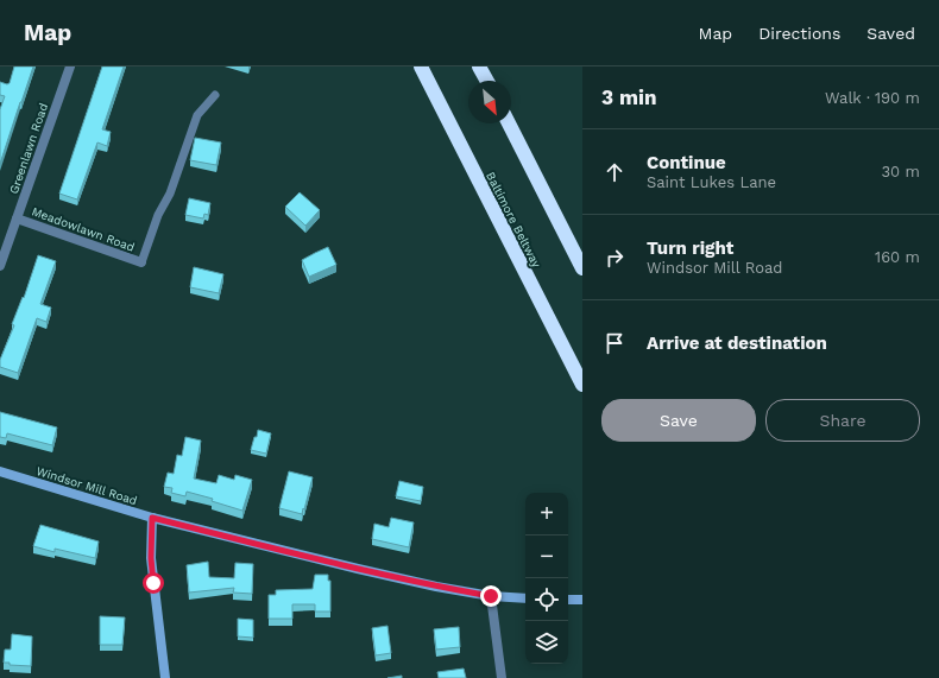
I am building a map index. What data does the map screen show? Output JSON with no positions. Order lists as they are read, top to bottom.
{
  "streets": {
    "highway": ["Baltimore Beltway"],
    "main road": ["Windsor Mill Road"],
    "street": ["Greenlawn Road", "Meadowlawn Road"]
  },
  "crossings": [
    ["Greenlawn Road", "Meadowlawn Road"]
  ],
  "north": "bottom right",
  "page": {
    "header": "Map",
    "nav": ["Map", "Directions", "Saved"],
    "heading": ["3 min", "Walk · 190 m"],
    "list": [
      ["Continue", "Saint Lukes Lane", "30 m"],
      ["Turn right", "Windsor Mill Road", "160 m"],
      "Arrive at destination"
    ],
    "buttons": ["Save", "Share"],
    "map_buttons": ["+", "−"]
  }
}
